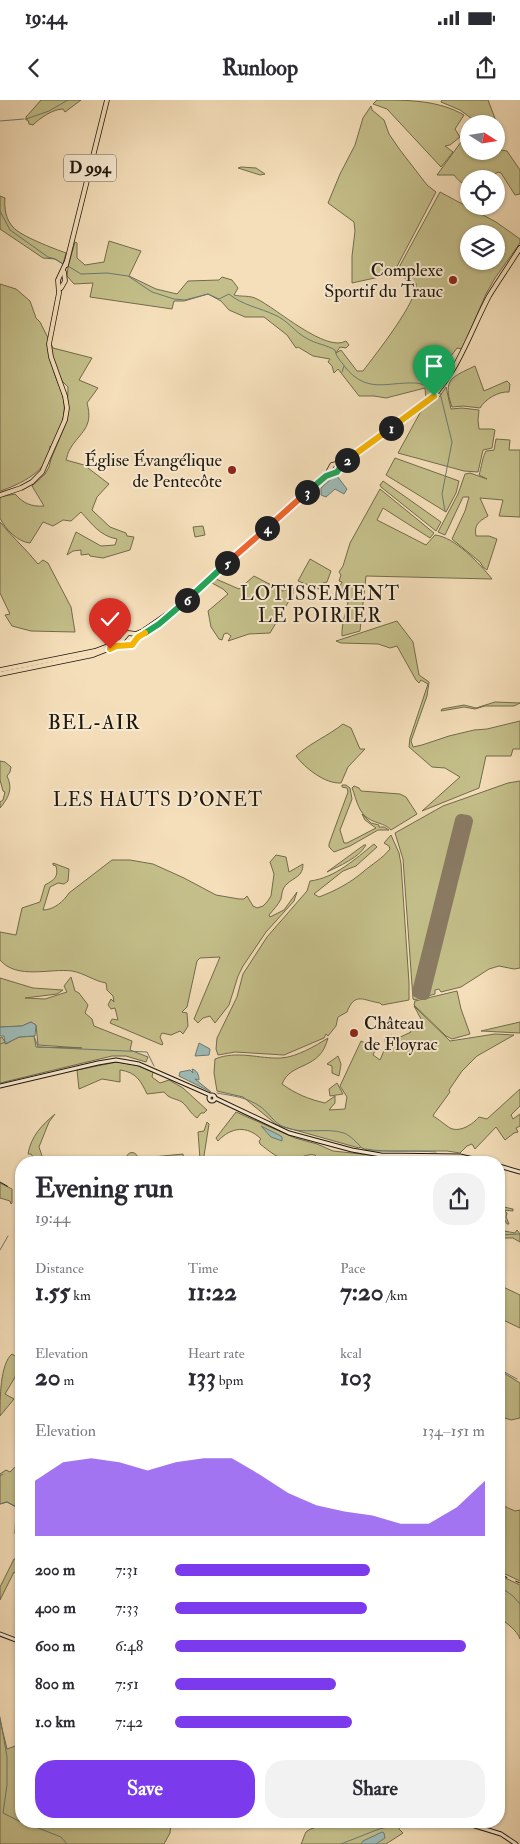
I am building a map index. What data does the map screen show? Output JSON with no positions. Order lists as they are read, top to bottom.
{
  "streets": {
    "main road": ["D 994"]
  },
  "districts": ["LOTISSEMENT LE POIRIER", "BEL-AIR", "LES HAUTS D'ONET"],
  "places": ["Complexe Sportif du Trauc", "Église Évangélique de Pentecôte", "Château de Floyrac"],
  "north": "right",
  "page": {
    "status": "19:44",
    "header": "Runloop",
    "pins": [
      "1",
      "2",
      "3",
      "4",
      "5",
      "6"
    ],
    "heading": ["Evening run", "19:44"],
    "stats": [
      ["Distance", "1.55 km"],
      ["Time", "11:22"],
      ["Pace", "7:20 /km"],
      ["Elevation", "20 m"],
      ["Heart rate", "133 bpm"],
      ["kcal", "103"]
    ],
    "chart": ["Elevation", "134–151 m"],
    "list": [
      {
        "name": "200 m",
        "note": "7:31"
      },
      {
        "name": "400 m",
        "note": "7:33"
      },
      {
        "name": "600 m",
        "note": "6:48"
      },
      {
        "name": "800 m",
        "note": "7:51"
      },
      {
        "name": "1.0 km",
        "note": "7:42"
      }
    ],
    "buttons": ["Save", "Share"]
  }
}
